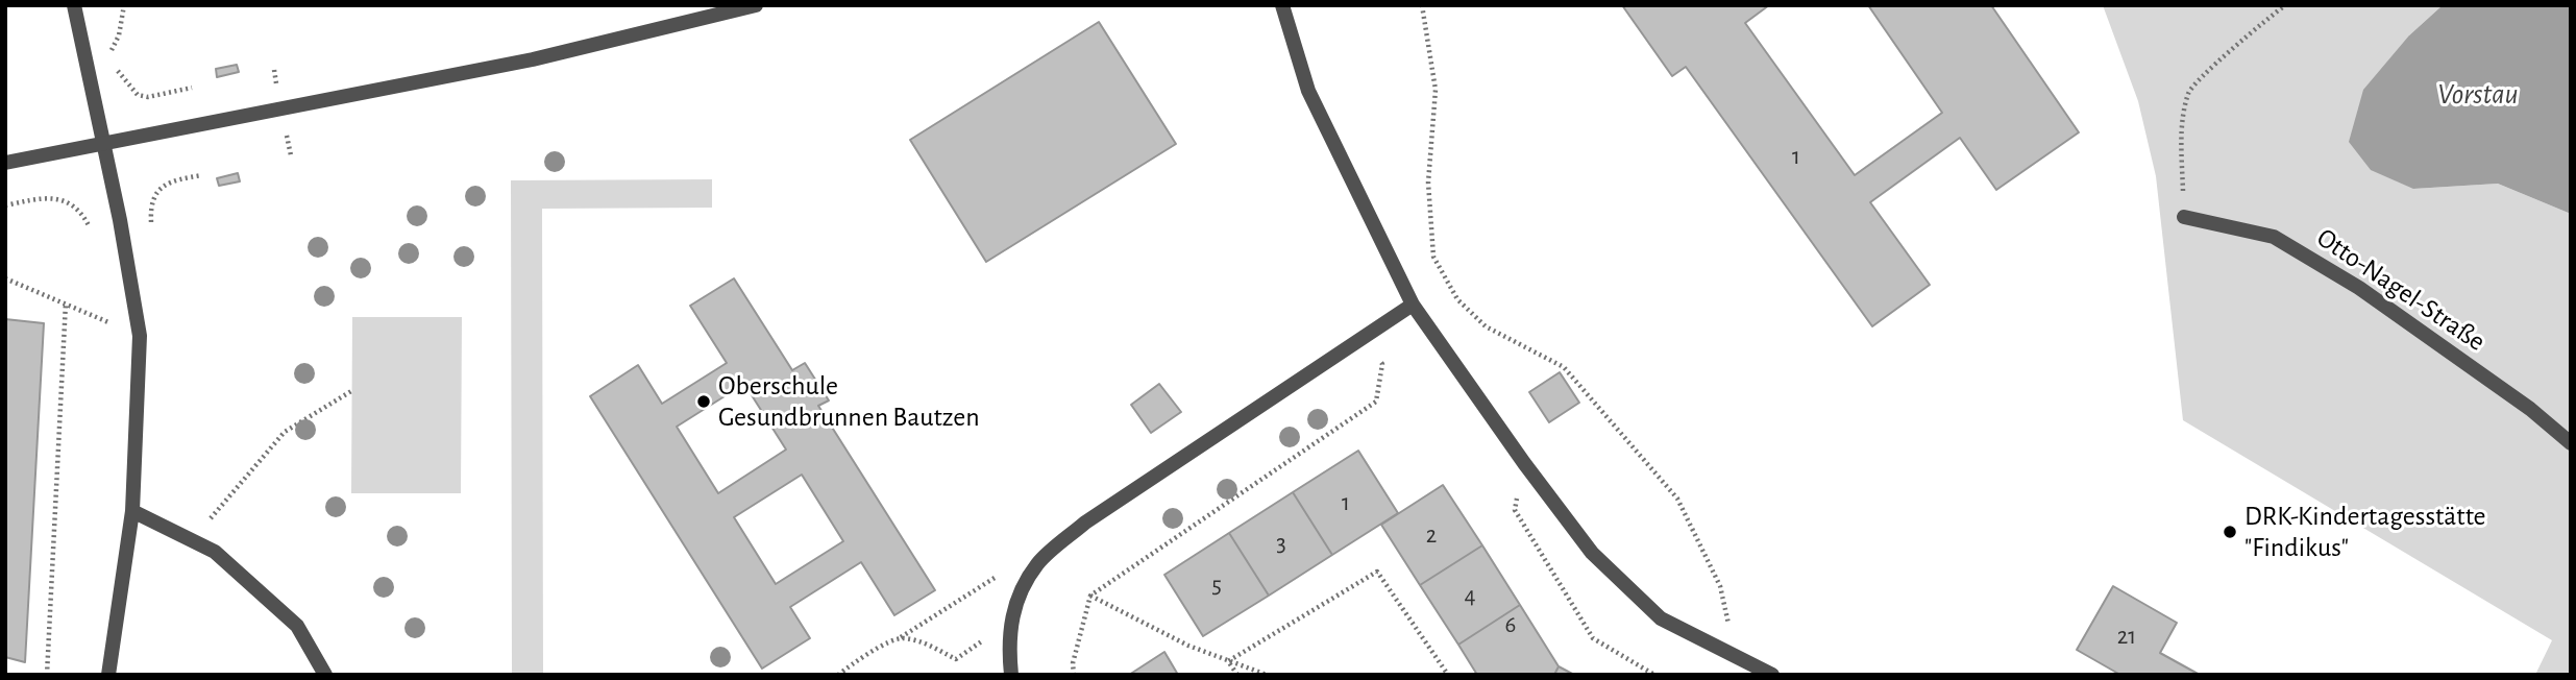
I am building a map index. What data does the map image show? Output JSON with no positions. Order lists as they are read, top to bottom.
{
  "streets": {
    "street": ["Otto-Nagel-Straße"]
  },
  "water": ["Vorstau"],
  "places": ["Oberschule Gesundbrunnen Bautzen", "DRK-Kindertagesstätte \"Findikus\""],
  "house_numbers": [
    "1",
    "1",
    "2",
    "3",
    "5",
    "4",
    "6",
    "21"
  ]
}
